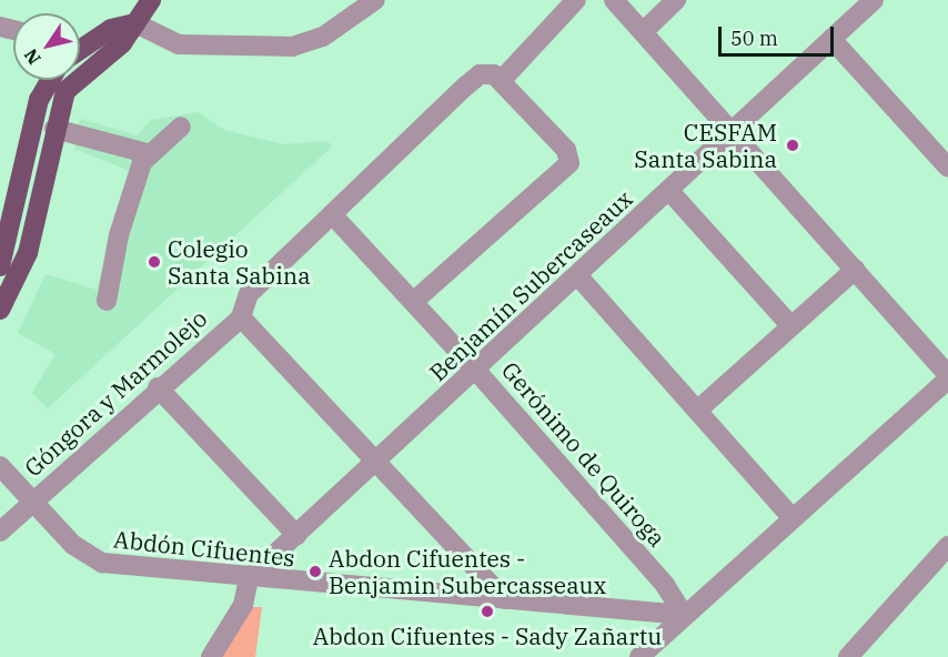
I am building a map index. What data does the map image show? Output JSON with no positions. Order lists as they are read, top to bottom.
{
  "streets": {
    "street": [
      "Benjamín Subercaseaux",
      "Góngora y Marmolejo",
      "Gerónimo de Quiroga",
      "Abdón Cifuentes"
    ]
  },
  "crossings": [
    ["Benjamín Subercaseaux", "Gerónimo de Quiroga"],
    ["Benjamín Subercaseaux", "Abdón Cifuentes"],
    ["Góngora y Marmolejo", "Gerónimo de Quiroga"],
    ["Góngora y Marmolejo", "Abdón Cifuentes"],
    ["Gerónimo de Quiroga", "Abdón Cifuentes"]
  ],
  "places": [
    "CESFAM Santa Sabina",
    "Colegio Santa Sabina",
    "Abdon Cifuentes - Benjamin Subercasseaux",
    "Abdon Cifuentes - Sady Zañartu"
  ],
  "scale_bar": "50 m",
  "north": "bottom left"
}
